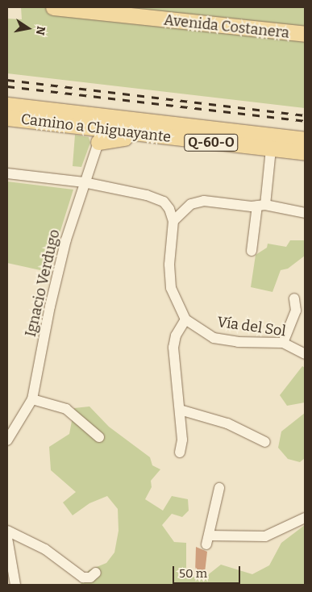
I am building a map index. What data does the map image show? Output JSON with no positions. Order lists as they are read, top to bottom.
{
  "streets": {
    "main road": ["Avenida Costanera", "Camino a Chiguayante", "Q-60-O"],
    "street": ["Ignacio Verdugo", "Vía del Sol"]
  },
  "crossings": [
    ["Camino a Chiguayante", "Ignacio Verdugo"]
  ],
  "scale_bar": "50 m",
  "north": "right"
}
